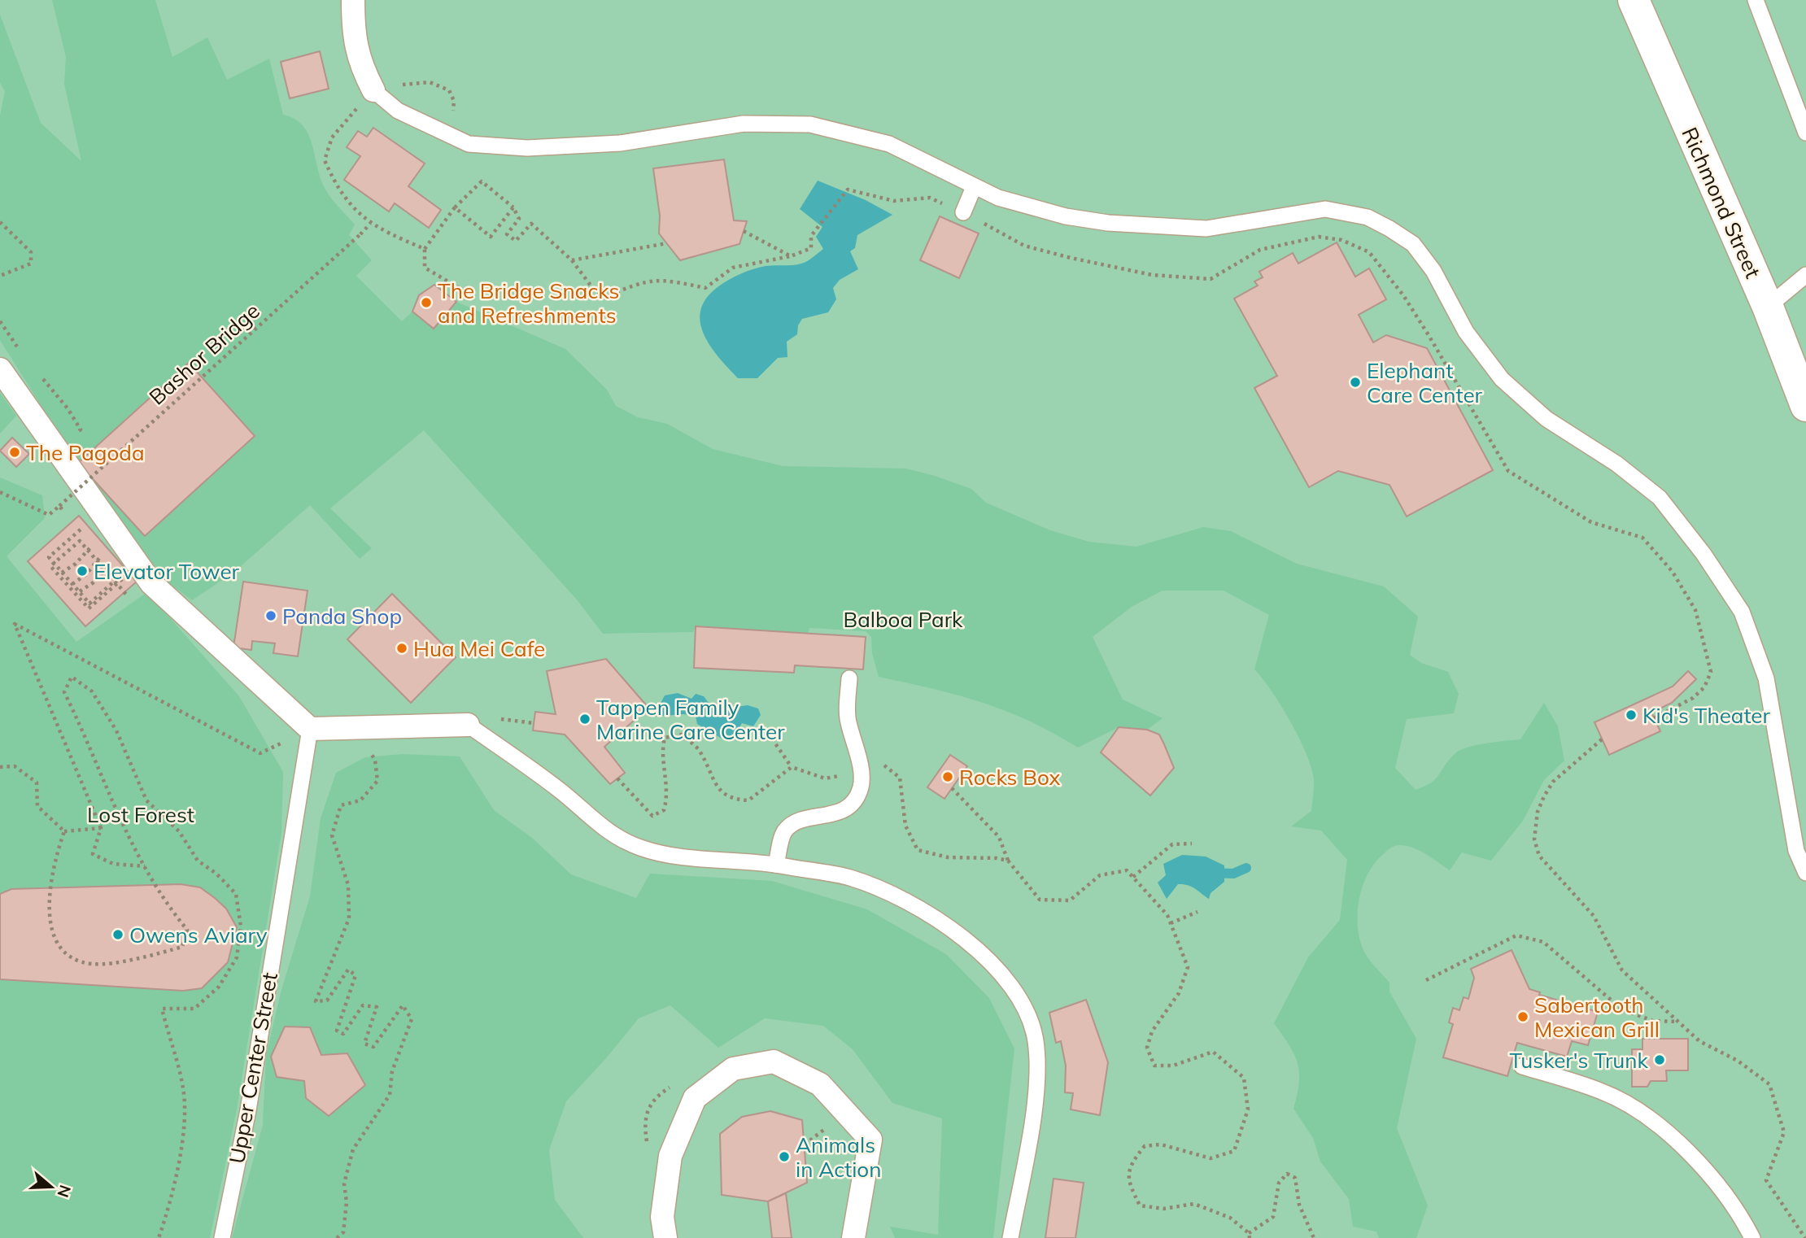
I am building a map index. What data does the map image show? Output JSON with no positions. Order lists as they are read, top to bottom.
{
  "streets": {
    "street": ["Richmond Street"],
    "lane": ["Upper Center Street"],
    "path": ["Bashor Bridge"]
  },
  "parks": ["Balboa Park", "Lost Forest"],
  "places": [
    "The Bridge Snacks and Refreshments",
    "Elephant Care Center",
    "The Pagoda",
    "Elevator Tower",
    "Panda Shop",
    "Hua Mei Cafe",
    "Kid's Theater",
    "Tappen Family Marine Care Center",
    "Rocks Box",
    "Owens Aviary",
    "Sabertooth Mexican Grill",
    "Tusker's Trunk",
    "Animals in Action"
  ],
  "north": "right"
}
